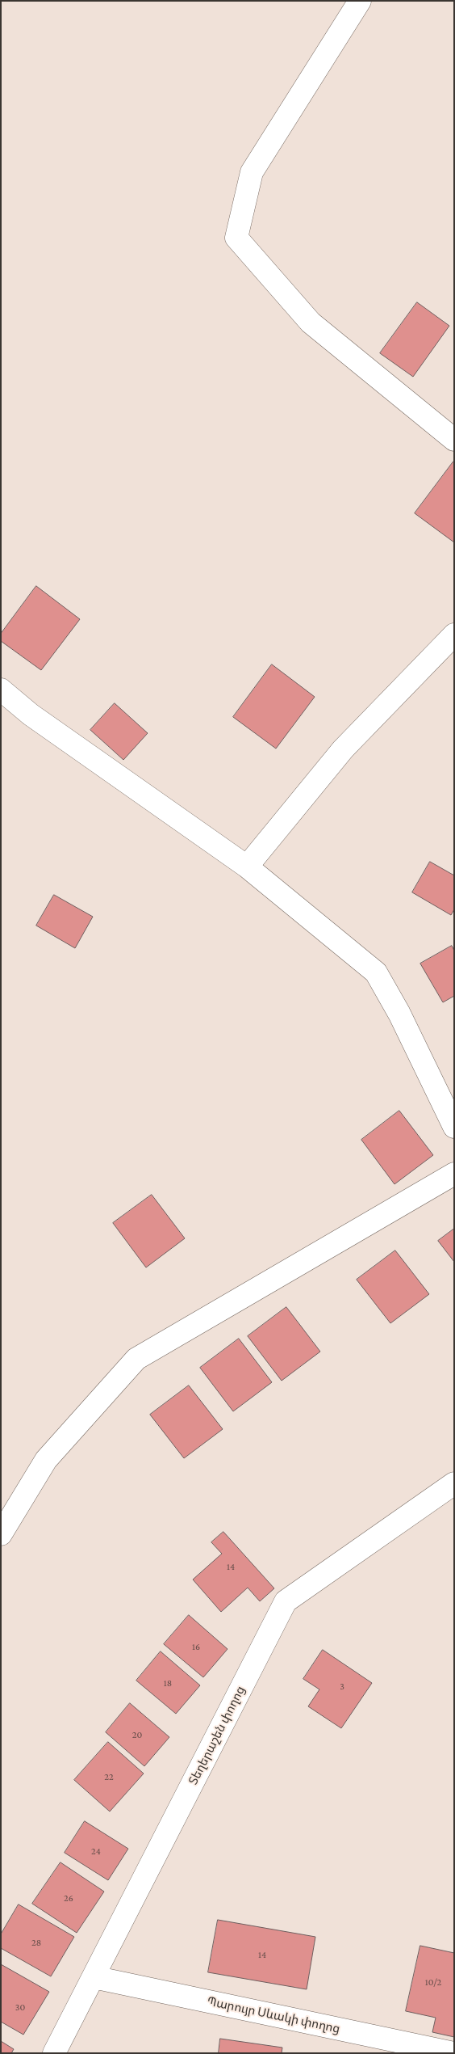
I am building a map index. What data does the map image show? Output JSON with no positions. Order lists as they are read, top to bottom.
{
  "streets": {
    "street": ["Տեղերաշեն փողոց", "Պարույր Սևակի փողոց"]
  },
  "crossings": [
    ["Տեղերաշեն փողոց", "Պարույր Սևակի փողոց"]
  ],
  "house_numbers": [
    "14",
    "16",
    "18",
    "3",
    "20",
    "22",
    "24",
    "26",
    "28",
    "14",
    "10/2",
    "30"
  ]
}
